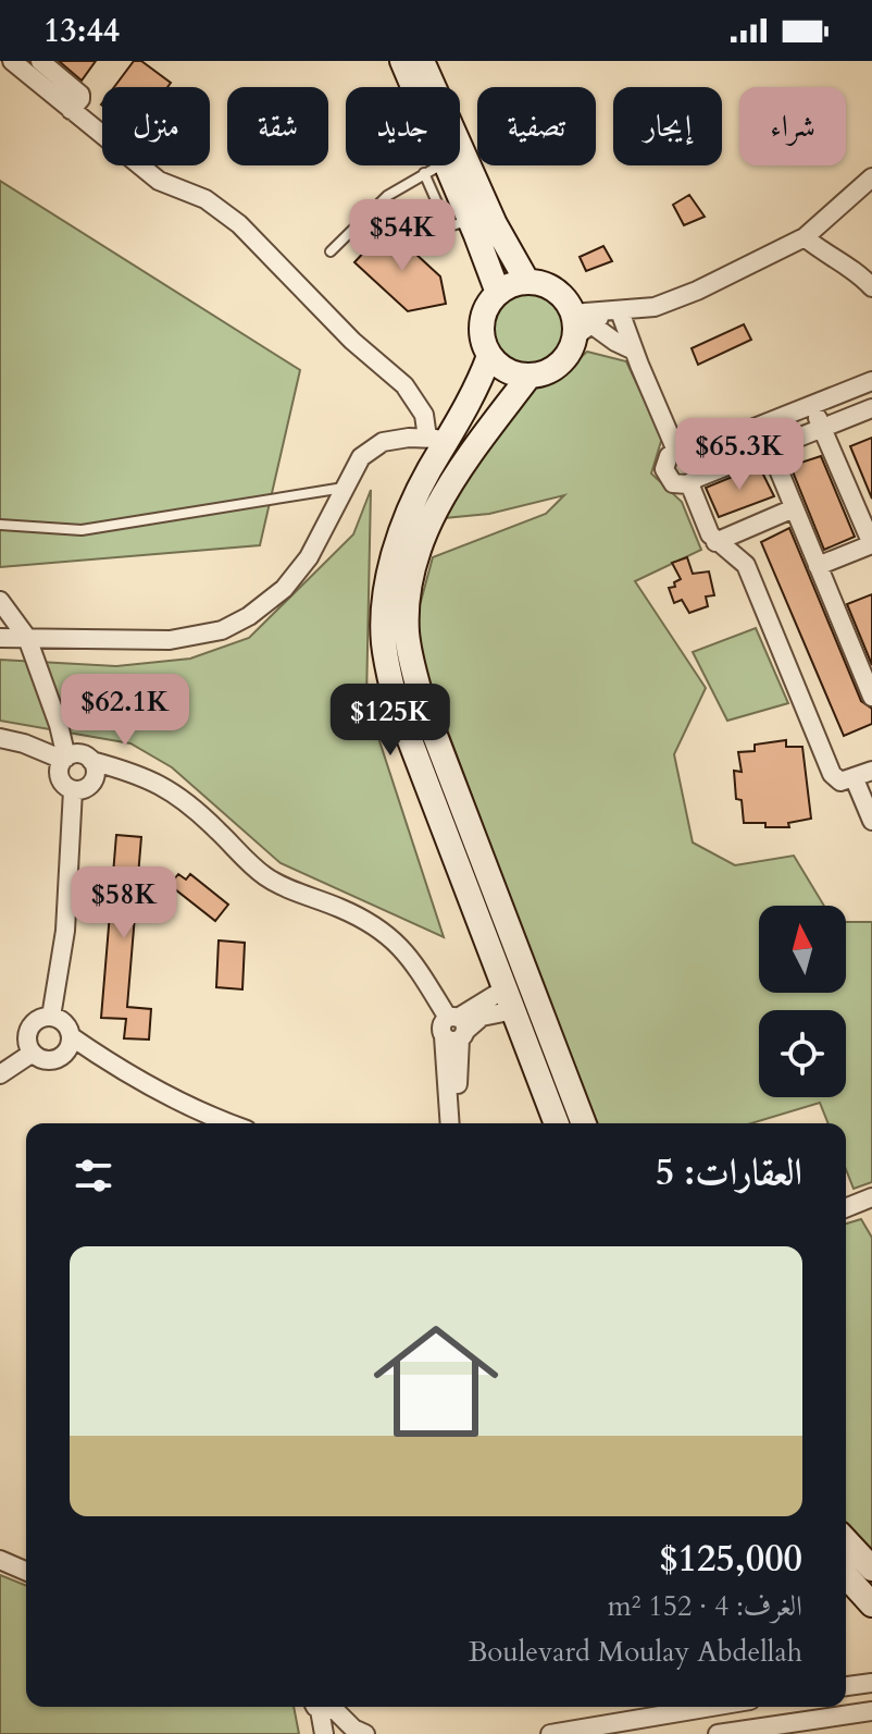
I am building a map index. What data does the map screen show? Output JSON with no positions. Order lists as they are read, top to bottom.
{
  "north": "top",
  "page": {
    "status": "13:44",
    "chip": [
      "شراء",
      "إيجار",
      "تصفية",
      "جديد",
      "شقة",
      "منزل"
    ],
    "price": [
      "$54K",
      "$65.3K",
      "$62.1K",
      "$125K",
      "$58K"
    ],
    "heading": "العقارات: 5",
    "list": [
      {
        "name": "$125,000",
        "note": "الغرف: 4 · 152 m² · Boulevard Moulay Abdellah"
      }
    ]
  }
}
